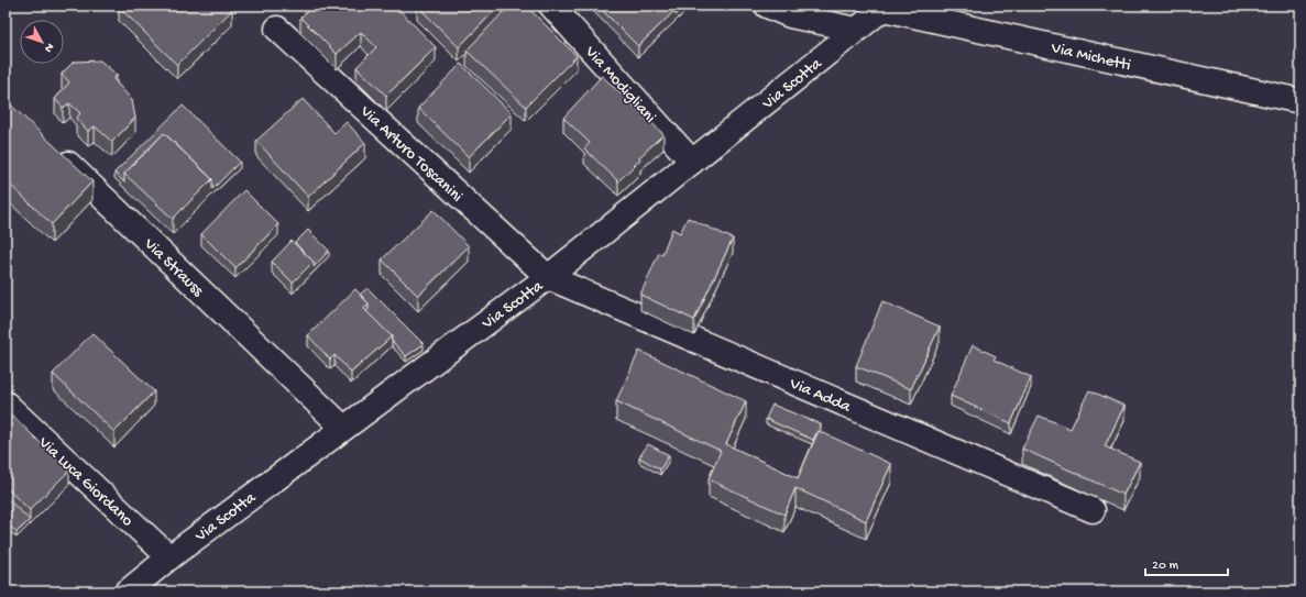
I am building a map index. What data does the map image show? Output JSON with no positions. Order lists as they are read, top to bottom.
{
  "streets": {
    "street": [
      "Via Michetti",
      "Via Scotta",
      "Via Modigliani",
      "Via Arturo Toscanini",
      "Via Strauss",
      "Via Adda",
      "Via Luca Giordano"
    ]
  },
  "crossings": [
    ["Via Michetti", "Via Scotta"],
    ["Via Scotta", "Via Modigliani"],
    ["Via Scotta", "Via Arturo Toscanini"],
    ["Via Scotta", "Via Strauss"],
    ["Via Scotta", "Via Adda"],
    ["Via Scotta", "Via Luca Giordano"],
    ["Via Arturo Toscanini", "Via Adda"]
  ],
  "scale_bar": "20 m",
  "north": "bottom right"
}
